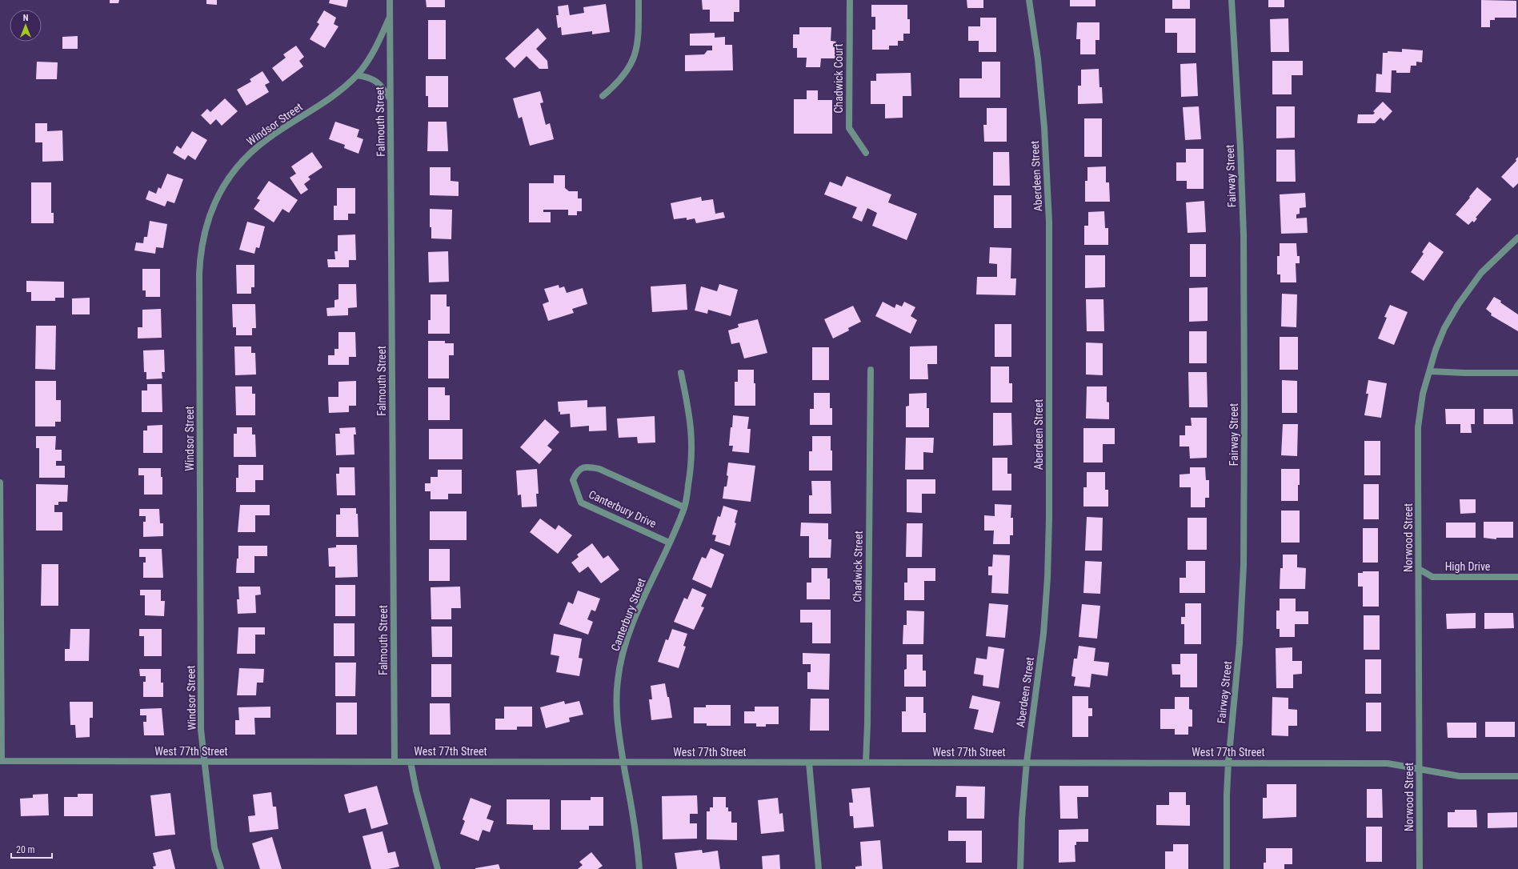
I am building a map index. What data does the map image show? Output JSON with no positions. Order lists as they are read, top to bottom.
{
  "streets": {
    "street": [
      "Chadwick Court",
      "Falmouth Street",
      "Windsor Street",
      "Aberdeen Street",
      "Fairway Street",
      "Canterbury Drive",
      "Norwood Street",
      "Chadwick Street",
      "High Drive",
      "Canterbury Street",
      "West 77th Street"
    ]
  },
  "crossings": [
    ["Falmouth Street", "Windsor Street"],
    ["Falmouth Street", "West 77th Street"],
    ["Windsor Street", "West 77th Street"],
    ["Aberdeen Street", "West 77th Street"],
    ["Fairway Street", "West 77th Street"],
    ["Canterbury Drive", "Canterbury Street"],
    ["Norwood Street", "High Drive"],
    ["Norwood Street", "West 77th Street"],
    ["Chadwick Street", "West 77th Street"],
    ["Canterbury Street", "West 77th Street"]
  ],
  "scale_bar": "20 m",
  "north": "top"
}
